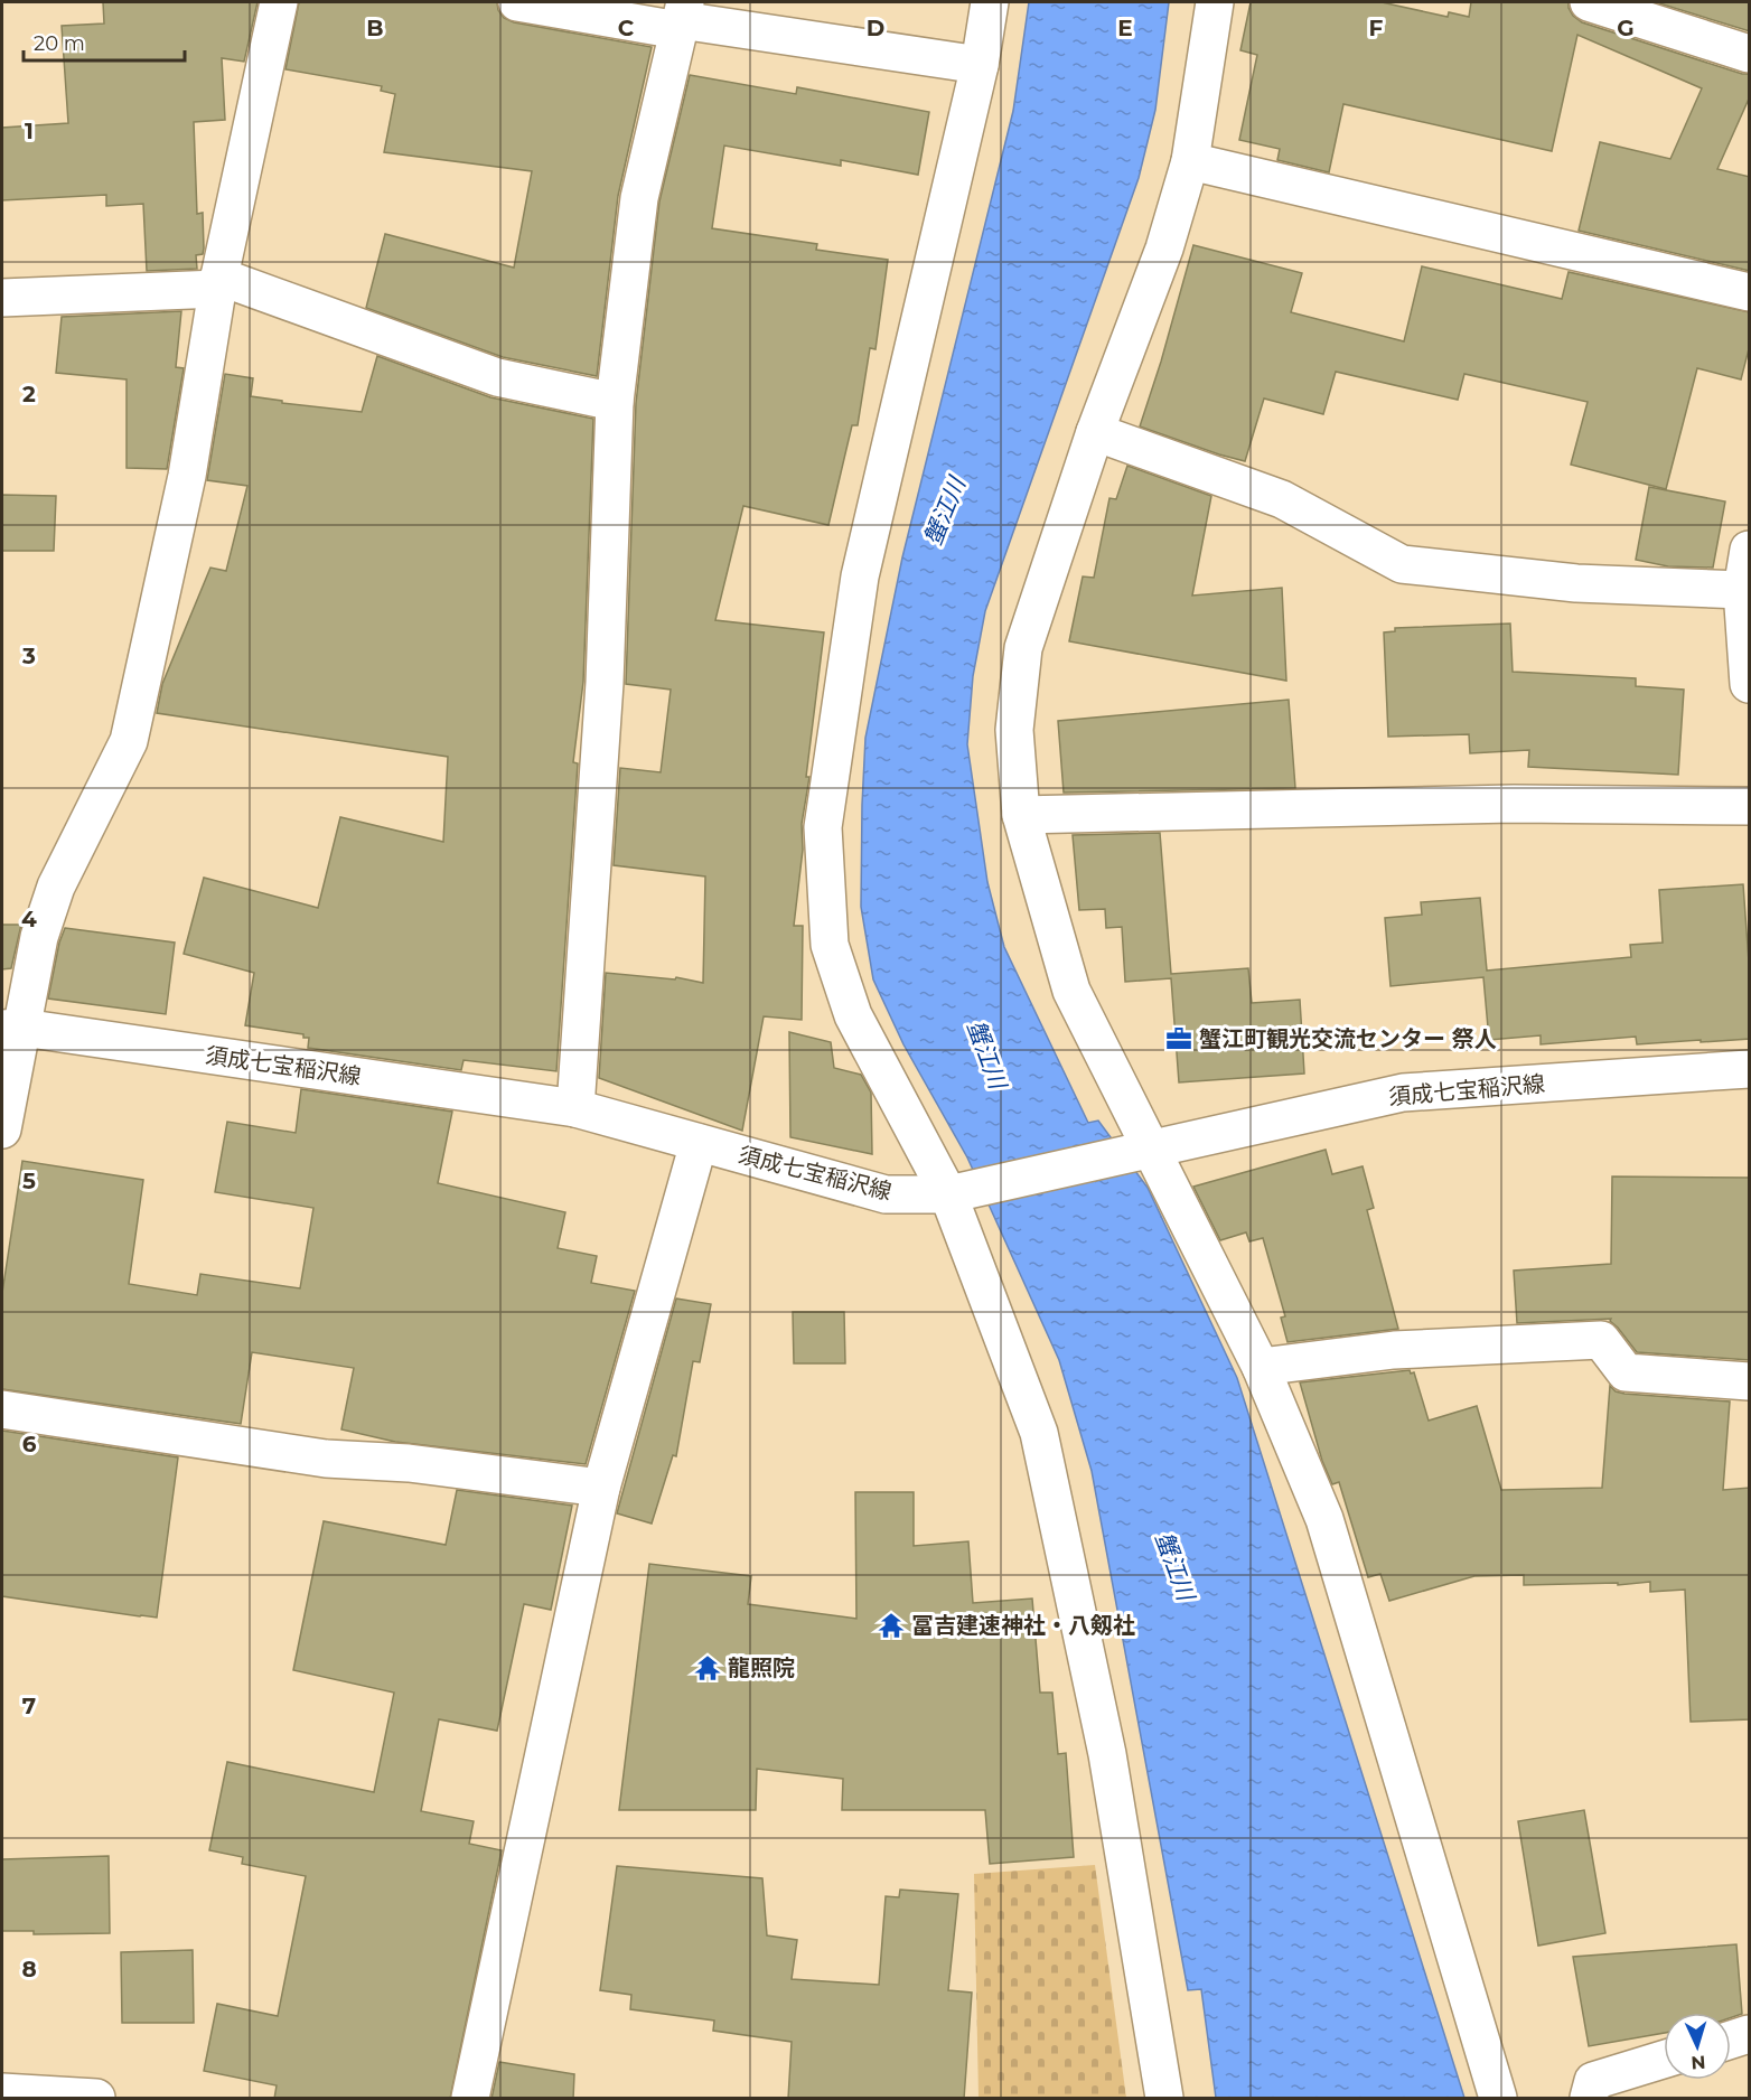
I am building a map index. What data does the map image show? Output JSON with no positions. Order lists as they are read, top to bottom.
{
  "streets": {
    "street": ["須成七宝稲沢線"]
  },
  "water": ["蟹江川"],
  "places": {
    "office": ["蟹江町観光交流センター 祭人"],
    "temple": ["冨吉建速神社・八剱社", "龍照院"]
  },
  "scale_bar": "20 m",
  "north": "bottom",
  "grid": {
    "columns": [
      "B",
      "C",
      "D",
      "E",
      "F",
      "G"
    ],
    "rows": [
      "1",
      "2",
      "3",
      "4",
      "5",
      "6",
      "7",
      "8"
    ]
  }
}
